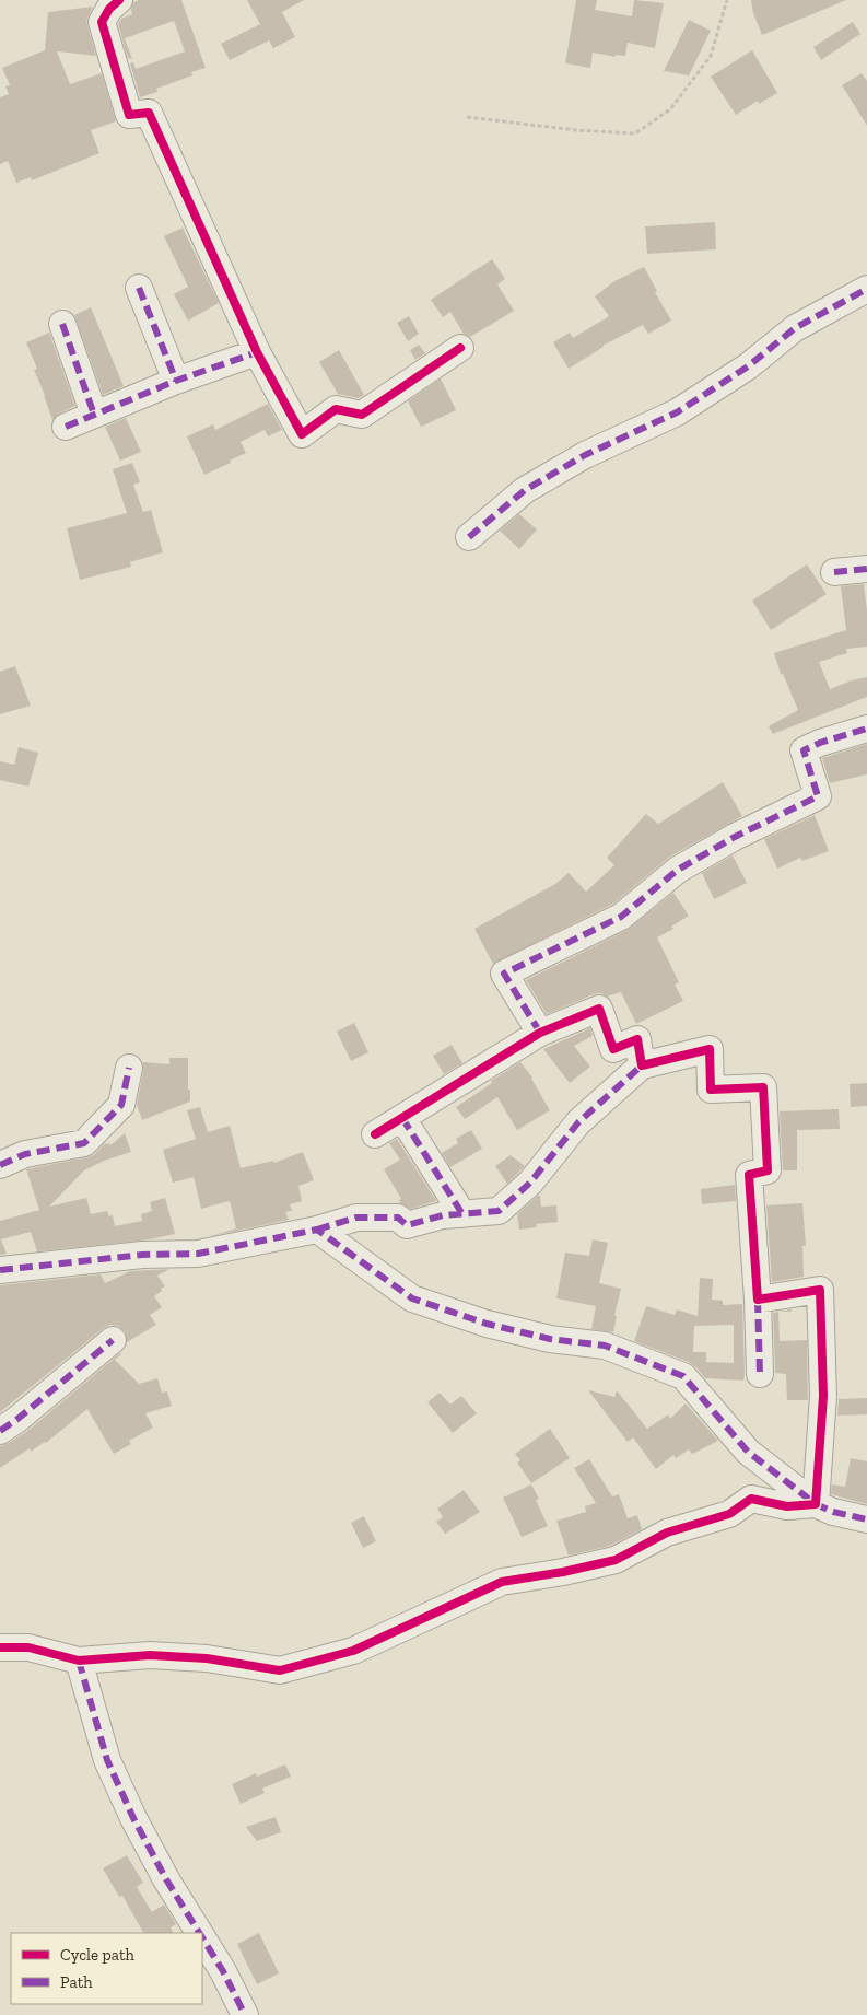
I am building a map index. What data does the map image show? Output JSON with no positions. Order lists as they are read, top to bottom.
{
  "legend": ["Cycle path", "Path"]
}
